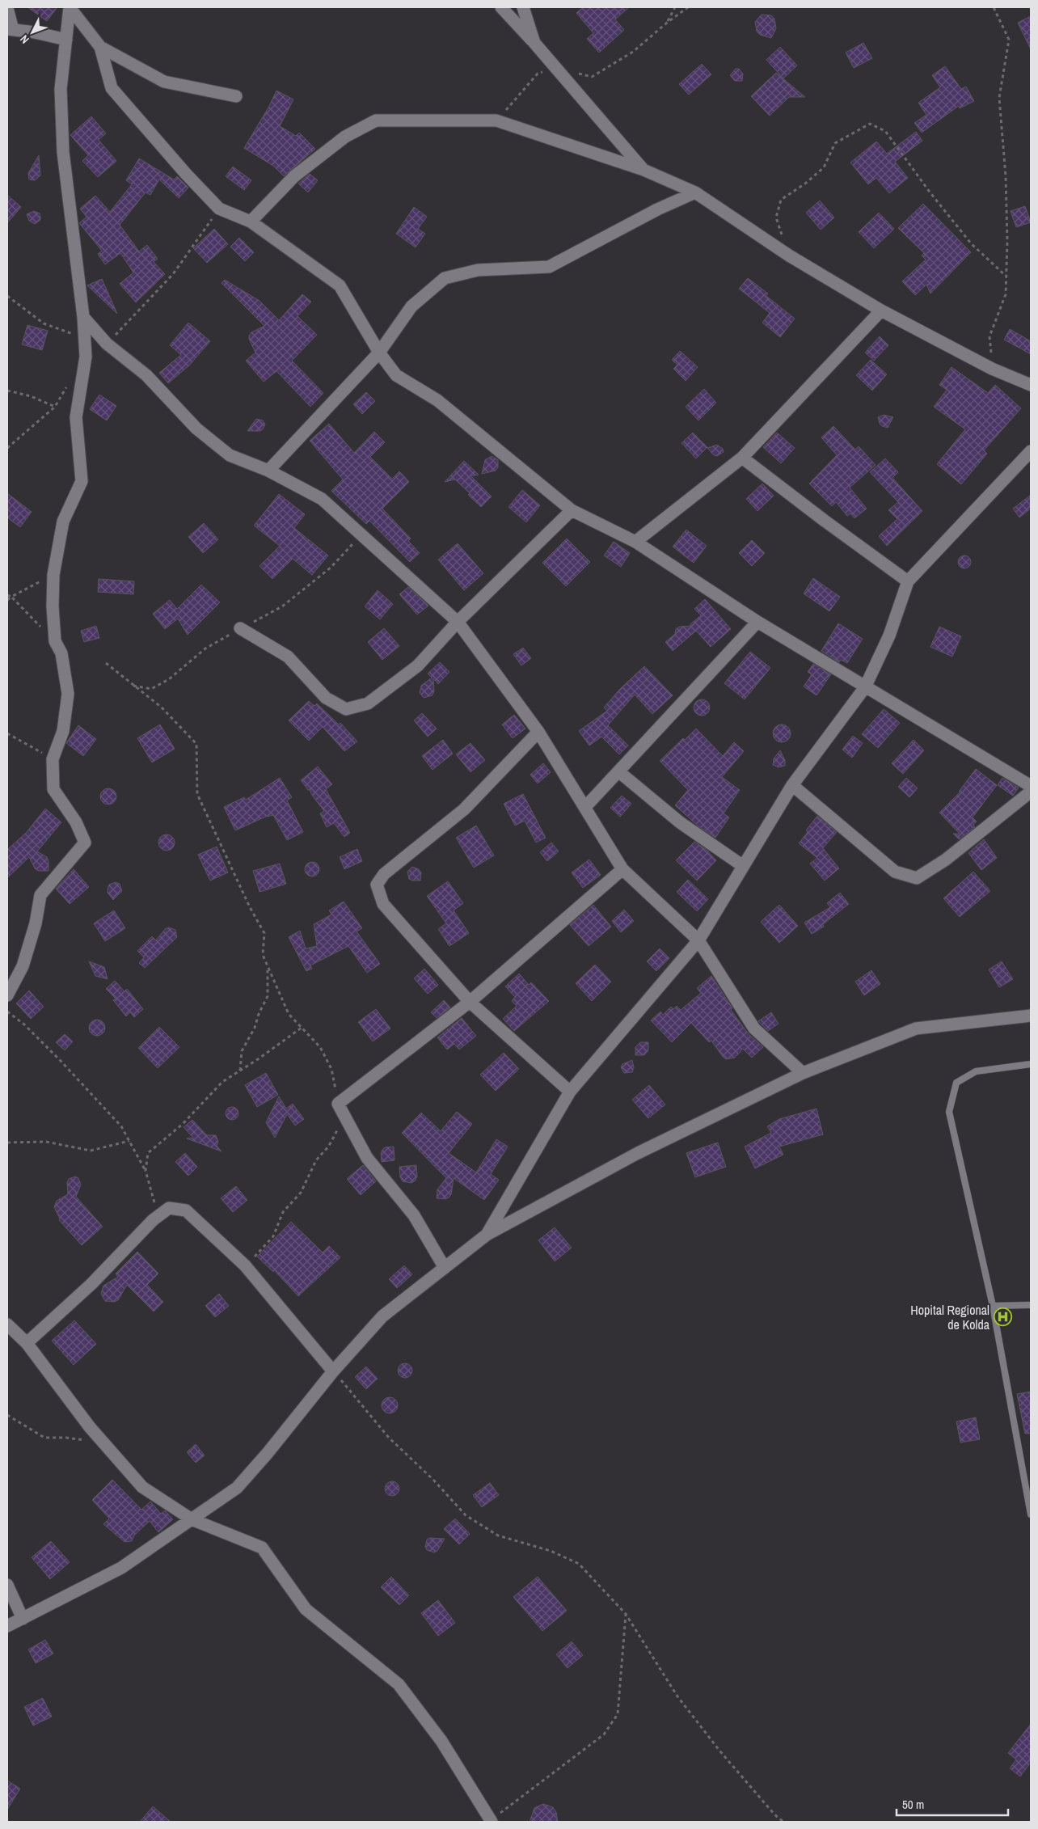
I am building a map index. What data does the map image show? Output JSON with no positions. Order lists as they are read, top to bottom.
{
  "places": {
    "hospital": ["Hopital Regional de Kolda"]
  },
  "scale_bar": "50 m",
  "north": "bottom left"
}
